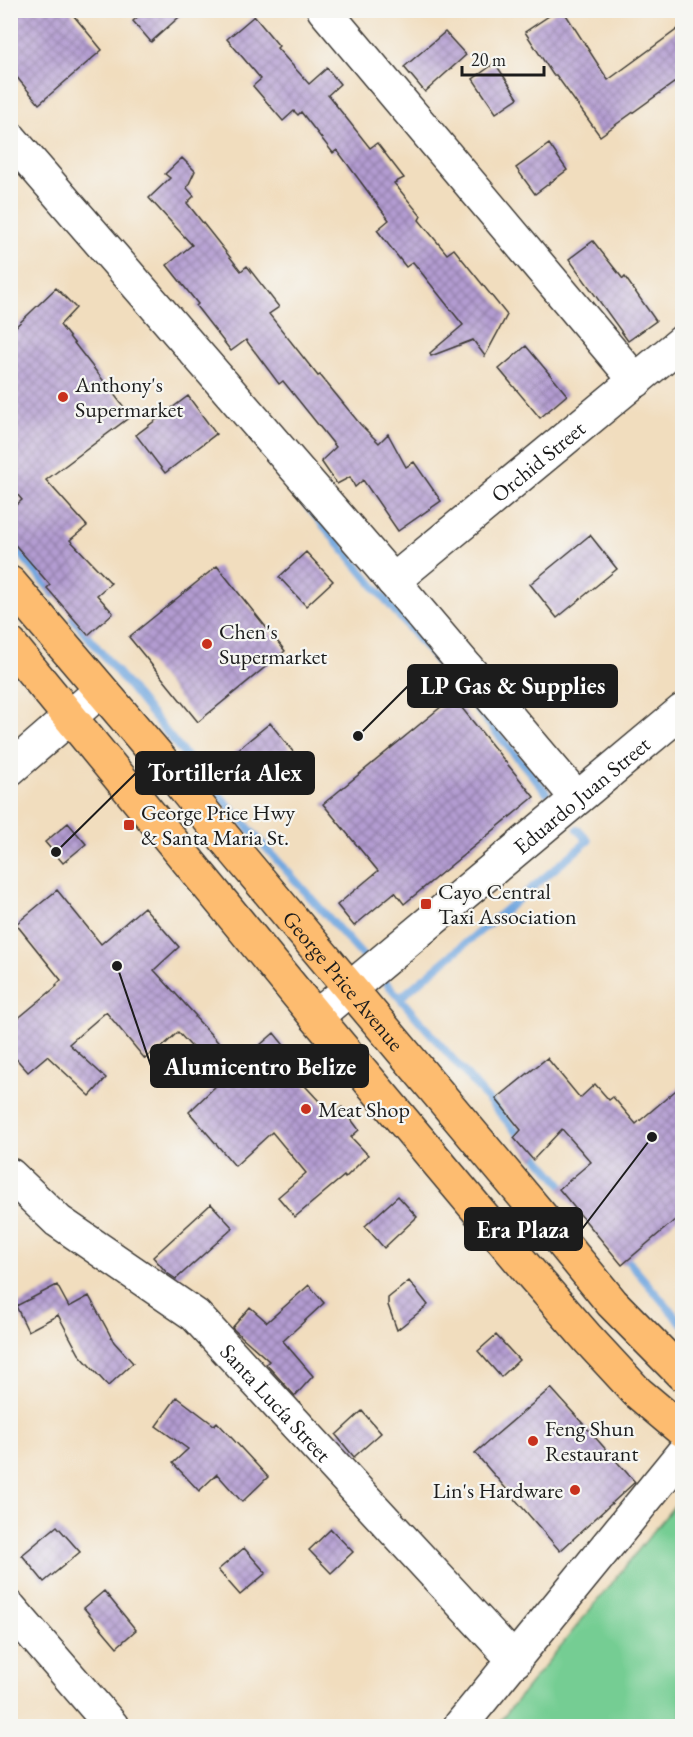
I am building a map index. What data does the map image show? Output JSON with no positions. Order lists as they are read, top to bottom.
{
  "streets": {
    "main road": ["George Price Avenue"],
    "street": ["Orchid Street", "Eduardo Juan Street", "Santa Lucía Street"]
  },
  "crossings": [
    ["Eduardo Juan Street", "George Price Avenue"]
  ],
  "places": {
    "other": [
      "Anthony's Supermarket",
      "Chen's Supermarket",
      "LP Gas & Supplies",
      "Tortillería Alex",
      "Alumicentro Belize",
      "Meat Shop",
      "Era Plaza",
      "Feng Shun Restaurant",
      "Lin's Hardware"
    ],
    "transit": ["George Price Hwy & Santa Maria St.", "Cayo Central Taxi Association"]
  },
  "scale_bar": "20 m"
}
